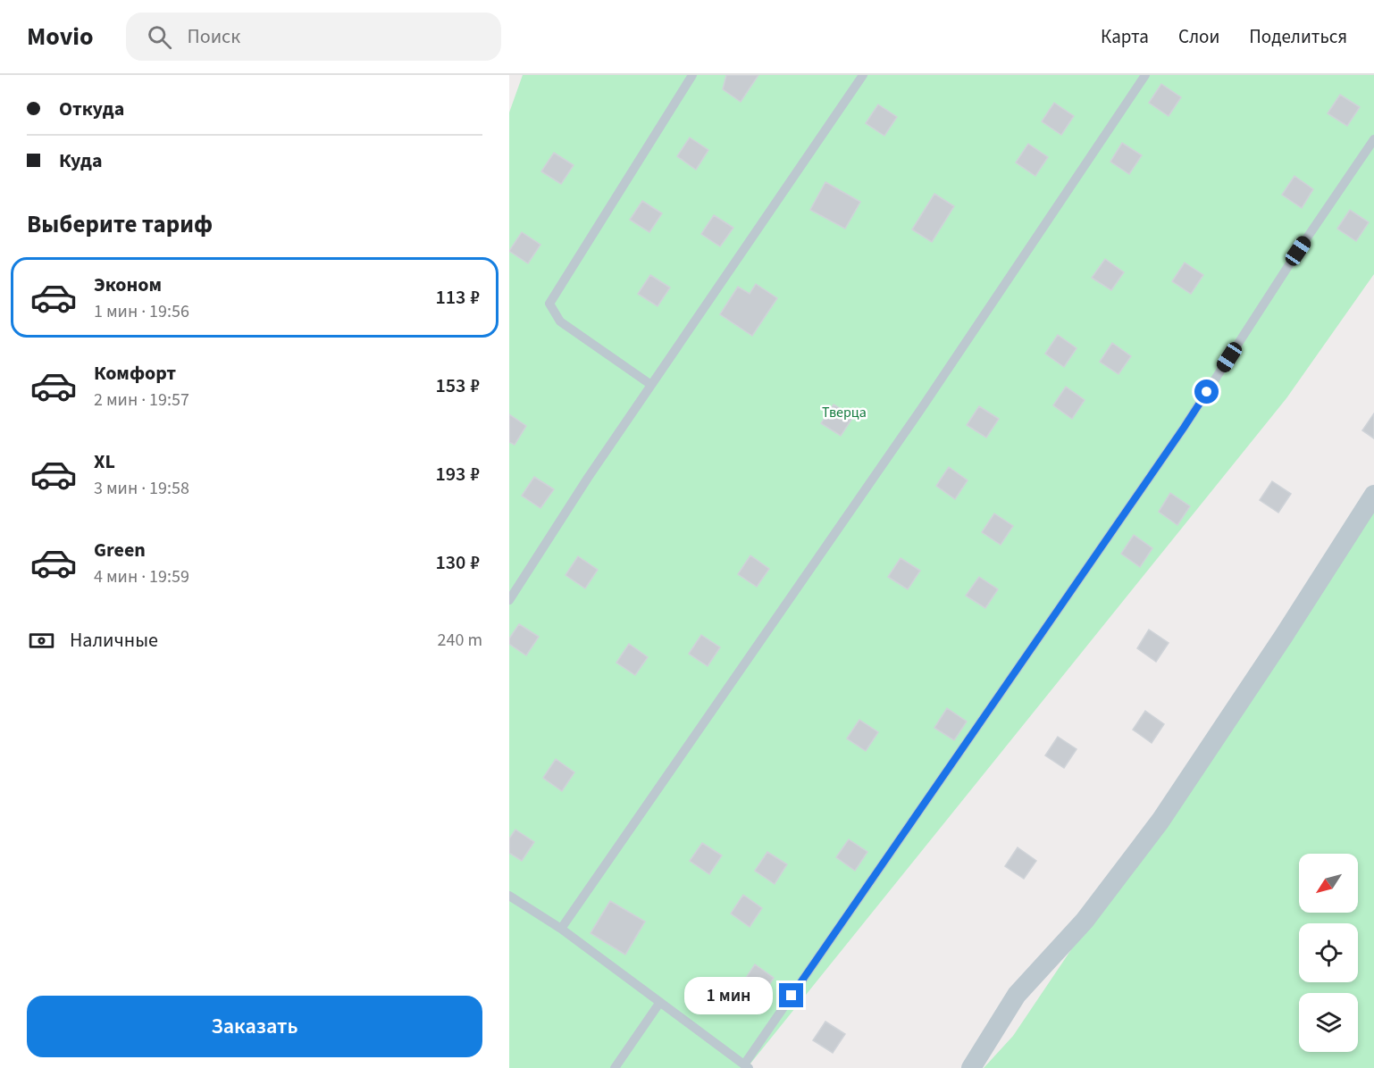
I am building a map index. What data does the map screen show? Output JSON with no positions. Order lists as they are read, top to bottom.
{
  "parks": ["Тверца"],
  "north": "bottom left",
  "page": {
    "header": "Movio",
    "search": "Поиск",
    "nav": ["Карта", "Слои", "Поделиться"],
    "banner": ["Откуда", "Куда"],
    "heading": "Выберите тариф",
    "list": [
      {
        "name": "Эконом",
        "note": "1 мин · 19:56",
        "value": "113 ₽"
      },
      {
        "name": "Комфорт",
        "note": "2 мин · 19:57",
        "value": "153 ₽"
      },
      {
        "name": "XL",
        "note": "3 мин · 19:58",
        "value": "193 ₽"
      },
      {
        "name": "Green",
        "note": "4 мин · 19:59",
        "value": "130 ₽"
      }
    ],
    "pay": ["Наличные", "240 m"],
    "bubble": "1 мин",
    "buttons": "Заказать"
  }
}
